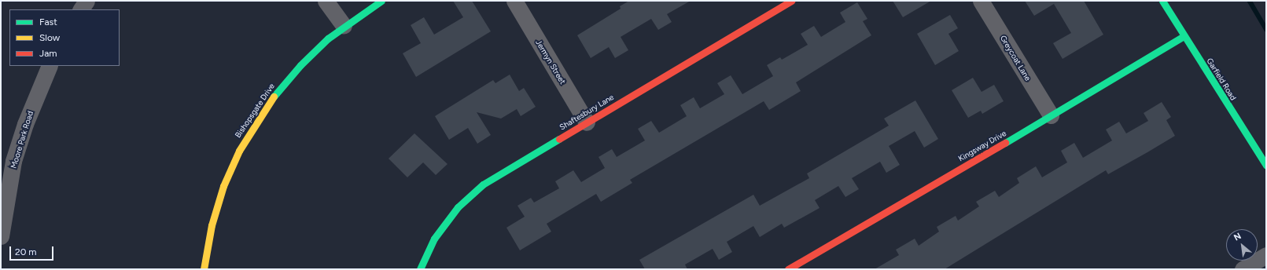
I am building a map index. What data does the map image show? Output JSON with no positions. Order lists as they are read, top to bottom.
{
  "streets": {
    "street": [
      "Greycoat Lane",
      "Jermyn Street",
      "Garfield Road",
      "Bishopsgate Drive",
      "Shaftesbury Lane",
      "Moore Park Road",
      "Kingsway Drive"
    ]
  },
  "crossings": [
    ["Greycoat Lane", "Kingsway Drive"],
    ["Jermyn Street", "Shaftesbury Lane"],
    ["Garfield Road", "Kingsway Drive"]
  ],
  "legend": ["Fast", "Slow", "Jam"],
  "scale_bar": "20 m",
  "north": "top left"
}
